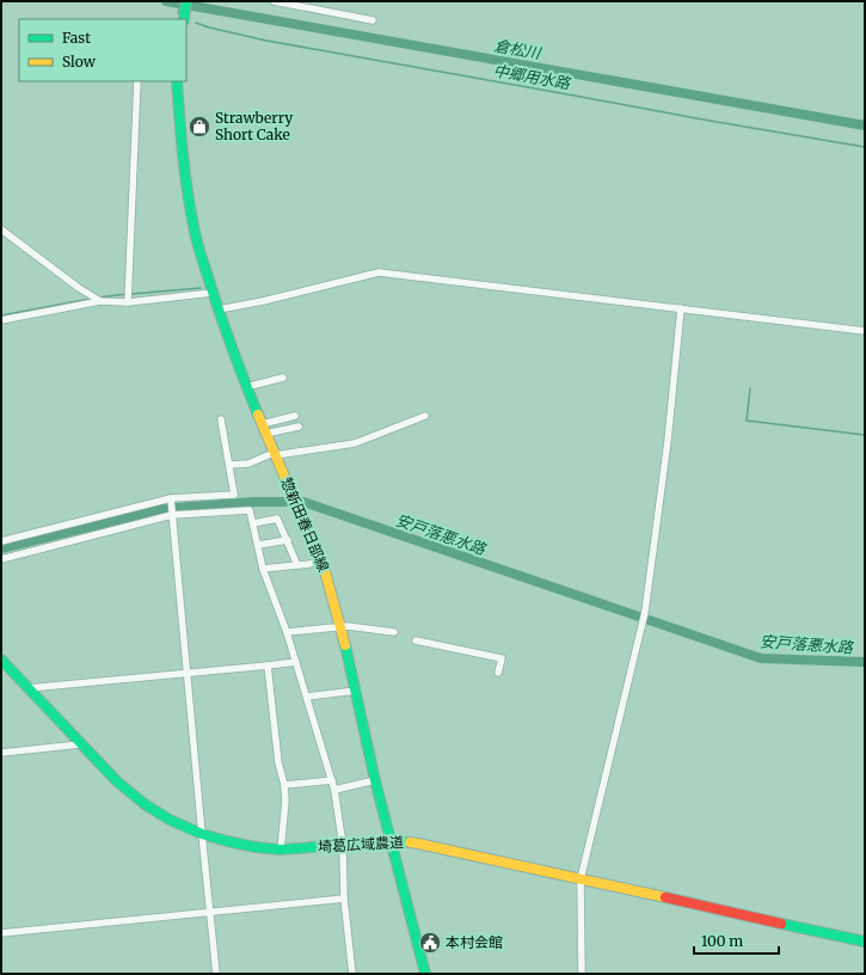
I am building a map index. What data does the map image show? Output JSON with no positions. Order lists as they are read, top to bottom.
{
  "streets": {
    "street": ["惣新田春日部線", "埼葛広域農道"]
  },
  "crossings": [
    ["惣新田春日部線", "埼葛広域農道"]
  ],
  "water": ["倉松川", "中郷用水路", "安戸落悪水路"],
  "places": {
    "shop": ["Strawberry Short Cake"],
    "public building": ["本村会館"]
  },
  "legend": ["Fast", "Slow"],
  "scale_bar": "100 m"
}
